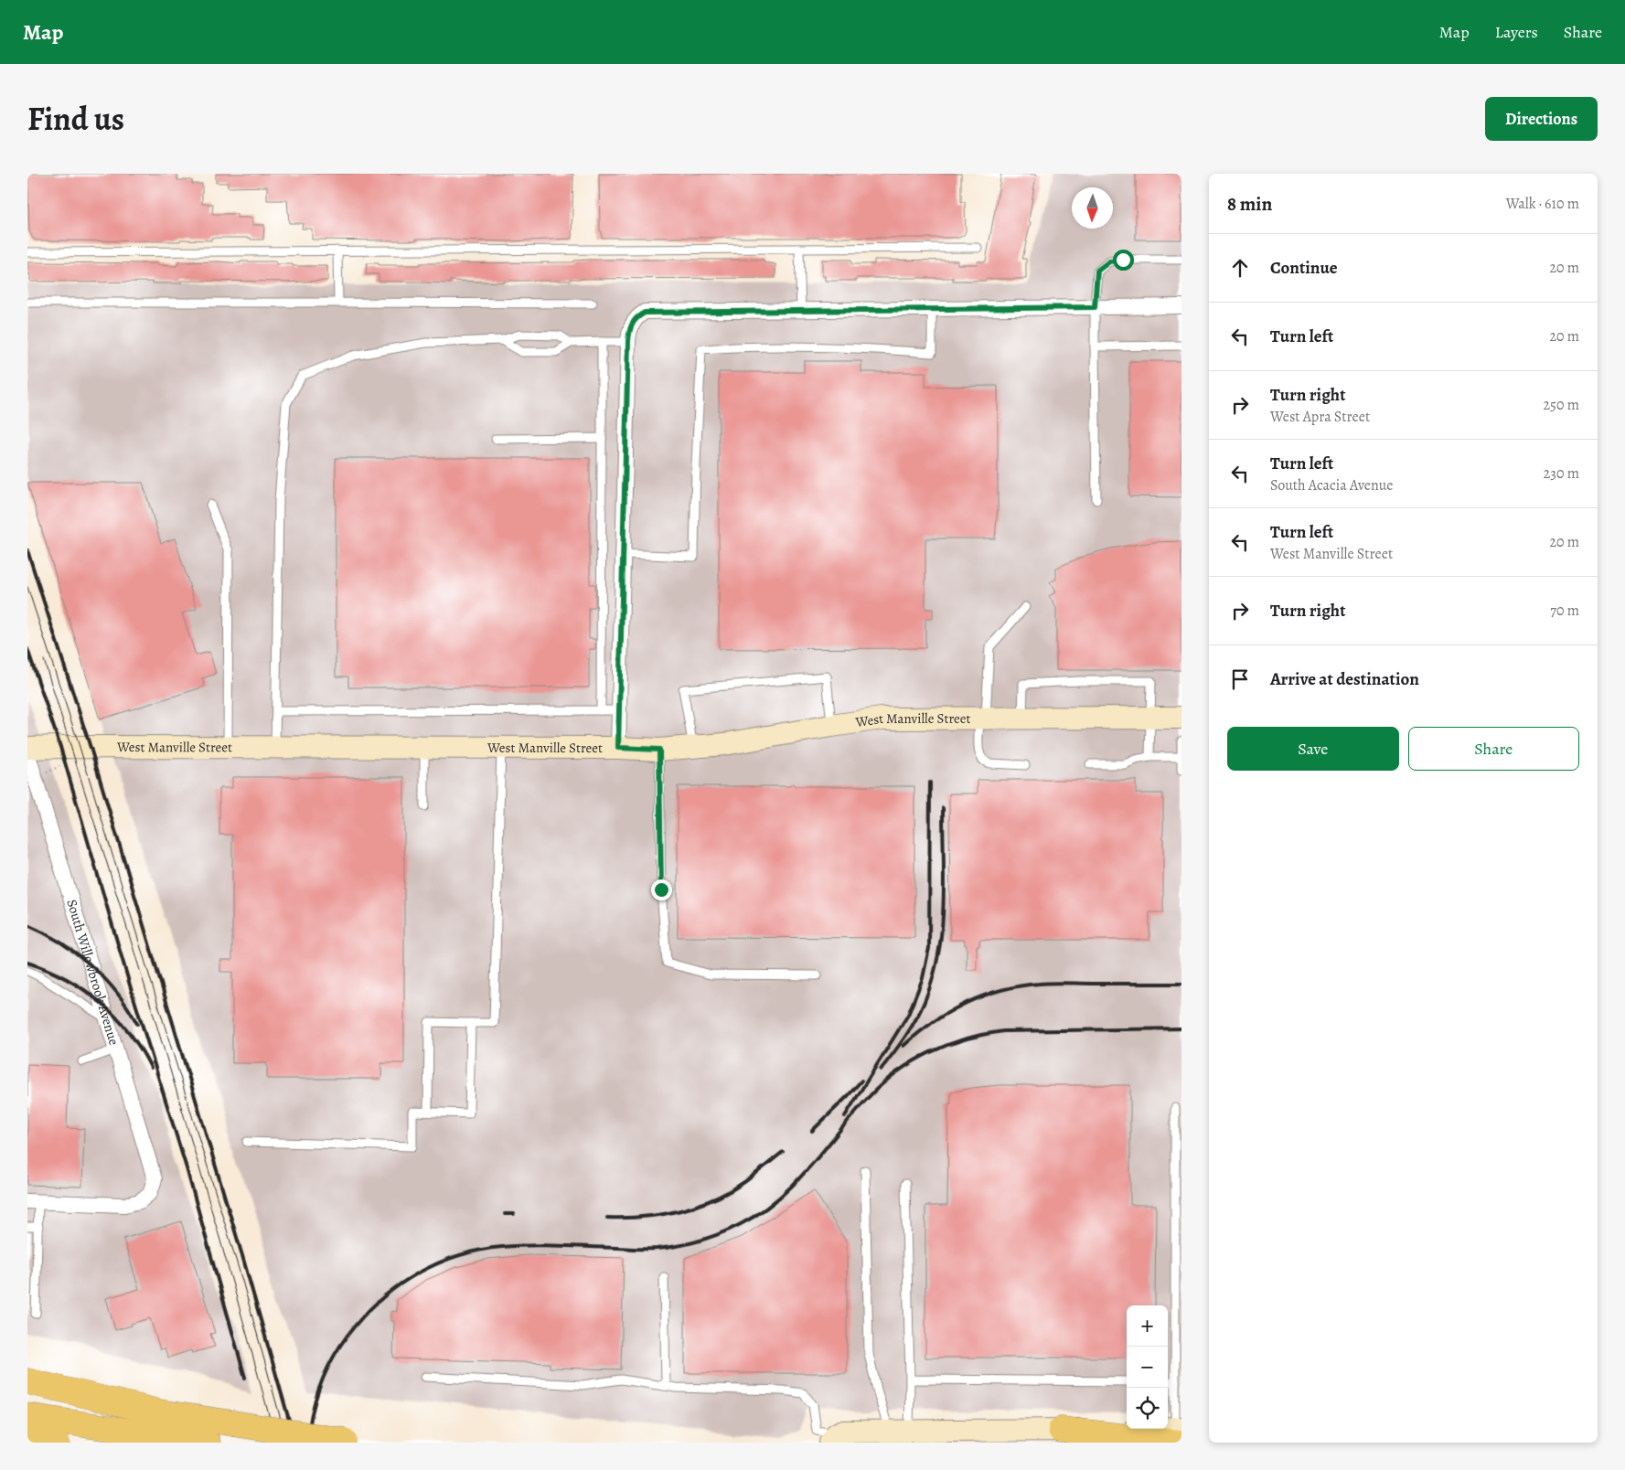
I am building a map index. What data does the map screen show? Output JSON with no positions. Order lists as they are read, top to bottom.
{
  "streets": {
    "street": ["West Manville Street", "South Willowbrook Avenue"]
  },
  "north": "bottom",
  "page": {
    "header": "Map",
    "nav": ["Map", "Layers", "Share"],
    "title": "Find us",
    "buttons": [
      "Directions",
      ["Save", "Share"]
    ],
    "heading": ["8 min", "Walk · 610 m"],
    "list": [
      ["Continue", "20 m"],
      ["Turn left", "20 m"],
      ["Turn right", "West Apra Street", "250 m"],
      ["Turn left", "South Acacia Avenue", "230 m"],
      ["Turn left", "West Manville Street", "20 m"],
      ["Turn right", "70 m"],
      "Arrive at destination"
    ],
    "map_buttons": ["+", "−"]
  }
}
